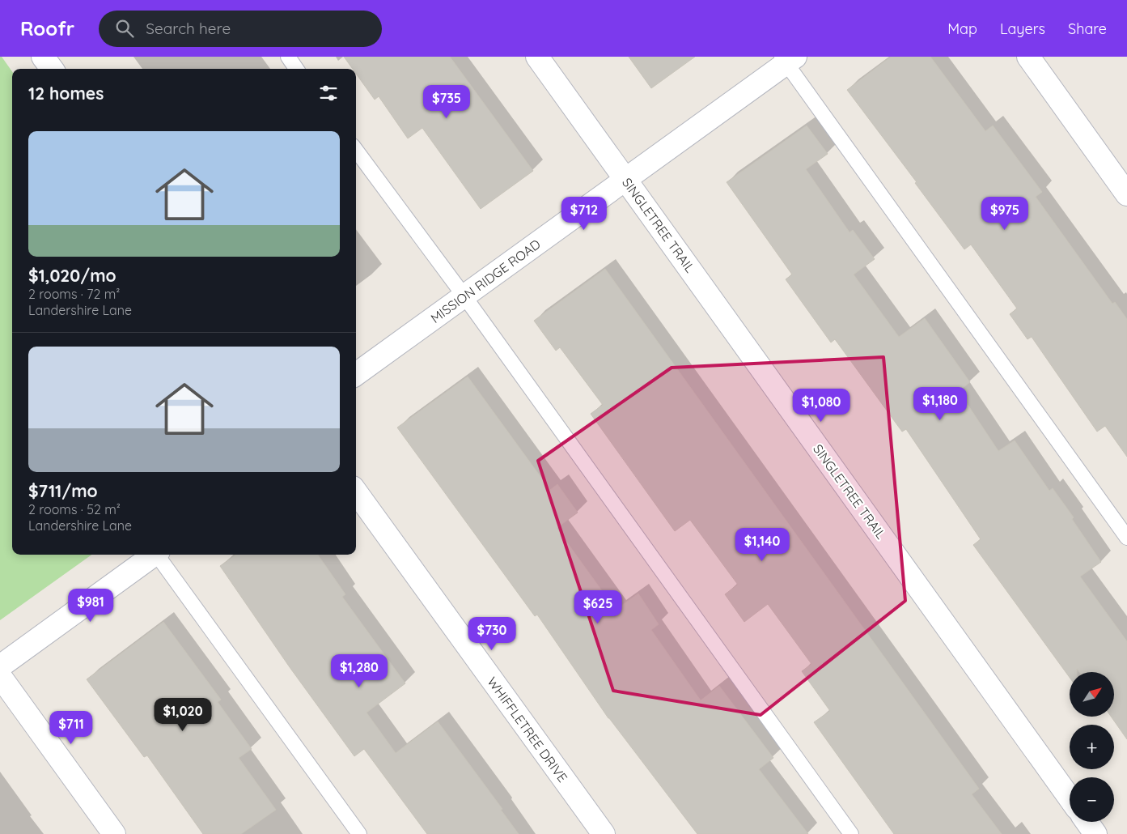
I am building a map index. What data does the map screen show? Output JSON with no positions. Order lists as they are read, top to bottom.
{
  "streets": {
    "street": ["SINGLETREE TRAIL", "MISSION RIDGE ROAD", "WHIFFLETREE DRIVE"]
  },
  "crossings": [
    ["SINGLETREE TRAIL", "MISSION RIDGE ROAD"]
  ],
  "north": "top right",
  "page": {
    "header": "Roofr",
    "search": "Search here",
    "nav": ["Map", "Layers", "Share"],
    "heading": "12 homes",
    "price": [
      "$735",
      "$712",
      "$975",
      "$1,180",
      "$1,080",
      "$1,140",
      "$981",
      "$625",
      "$730",
      "$1,280",
      "$1,020",
      "$711"
    ],
    "list": [
      {
        "name": "$1,020/mo",
        "note": "2 rooms · 72 m² · Landershire Lane"
      },
      {
        "name": "$711/mo",
        "note": "2 rooms · 52 m² · Landershire Lane"
      }
    ],
    "map_buttons": ["+", "−"]
  }
}
